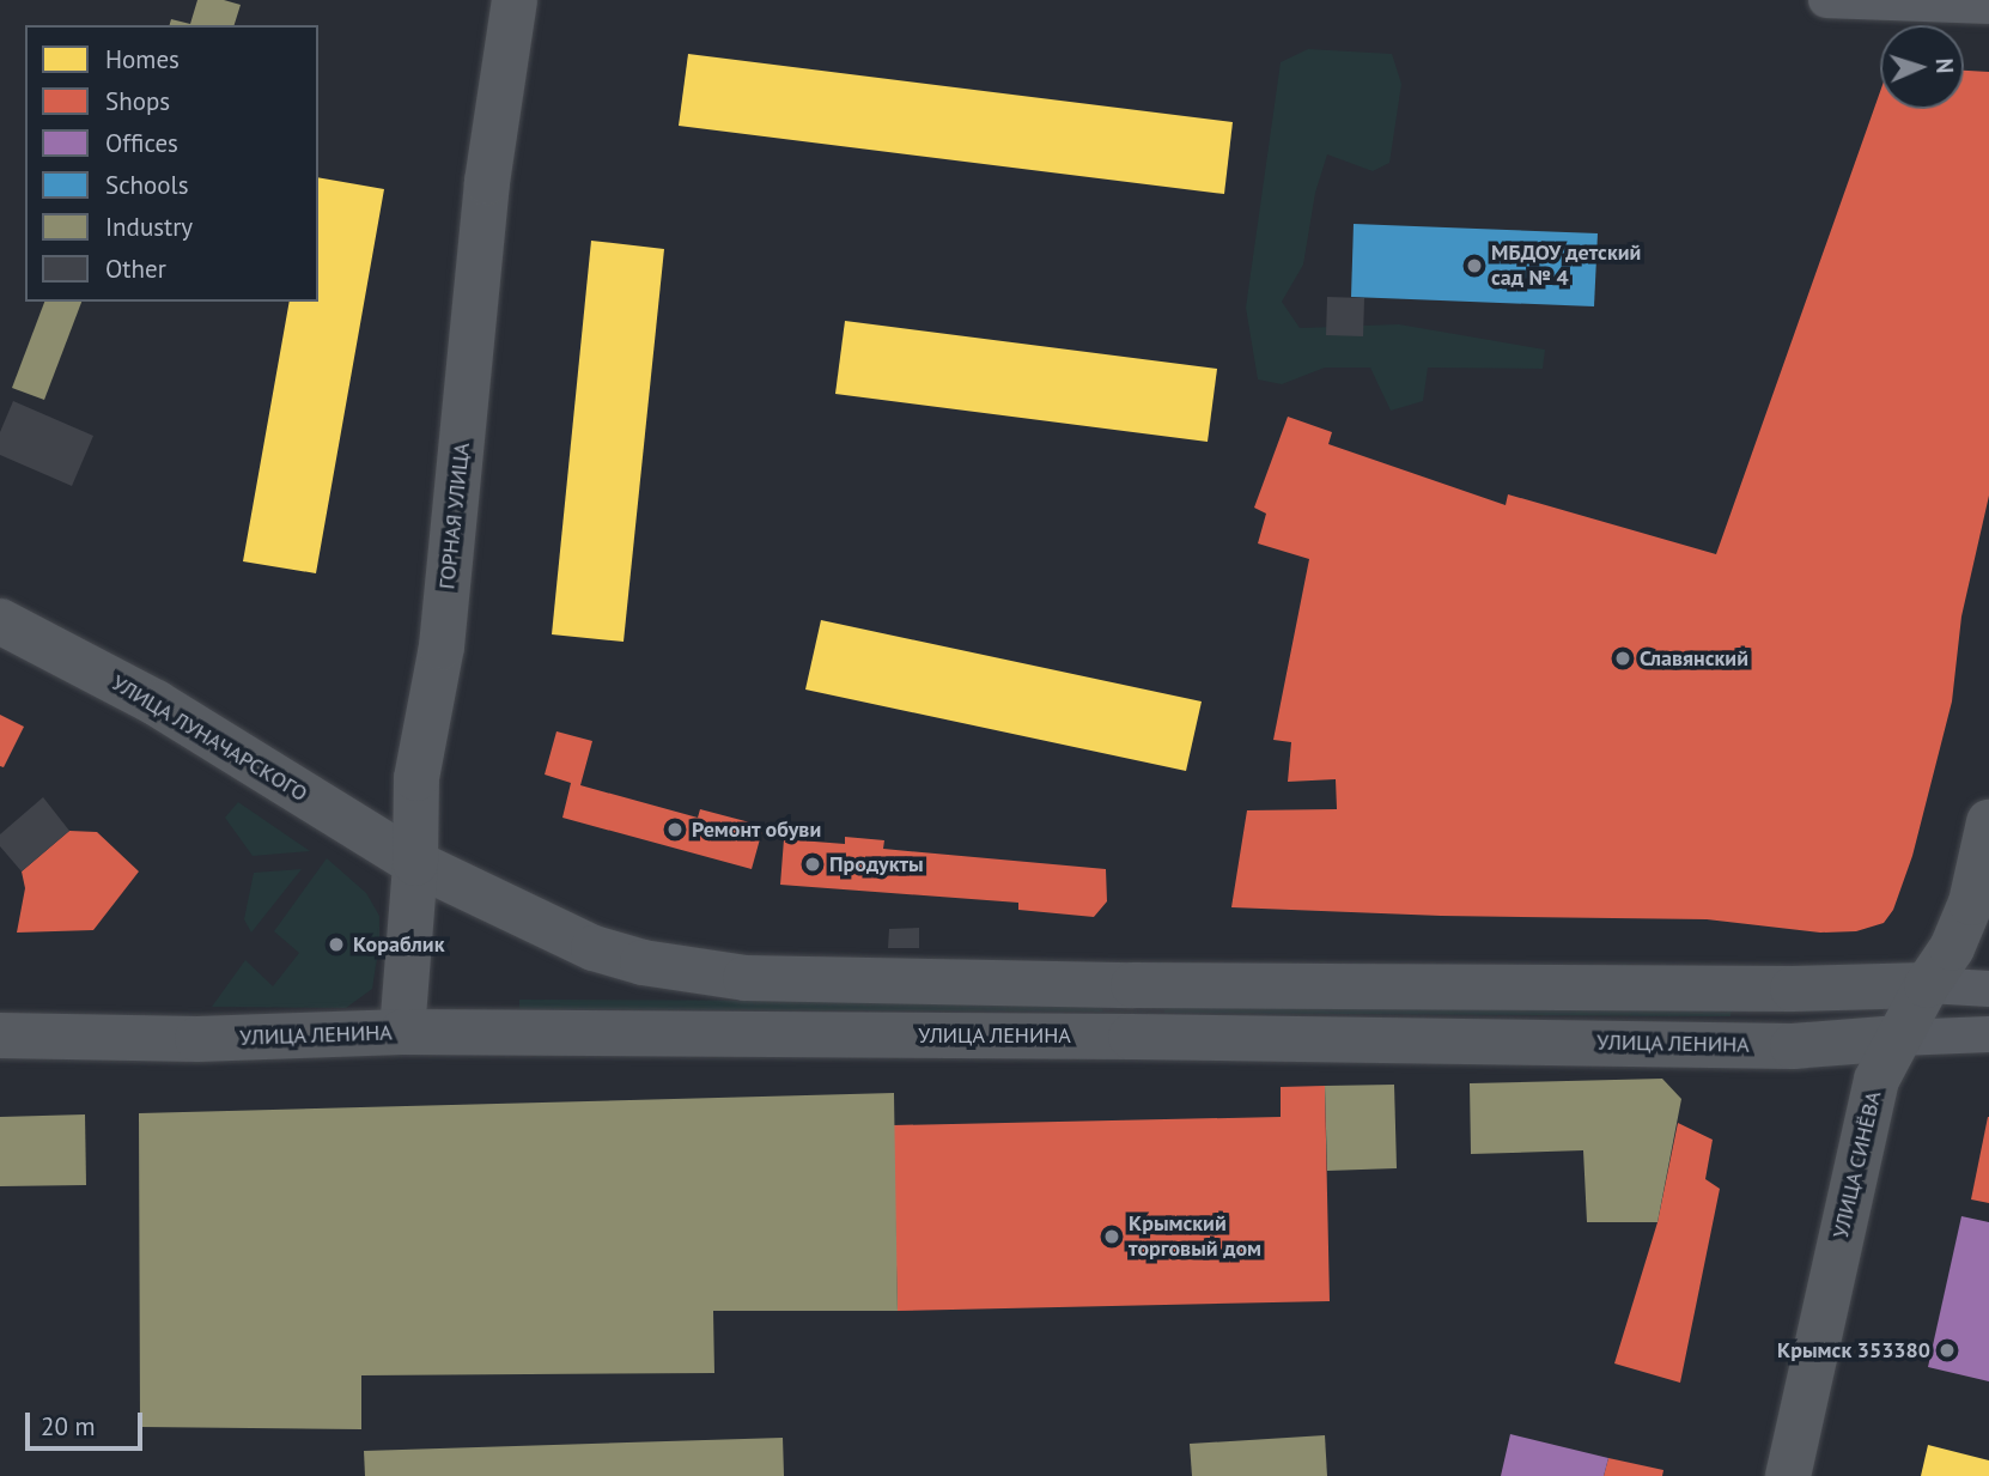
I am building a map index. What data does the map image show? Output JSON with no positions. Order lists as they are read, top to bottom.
{
  "streets": {
    "main road": [
      "ГОРНАЯ УЛИЦА",
      "УЛИЦА ЛУНАЧАРСКОГО",
      "УЛИЦА ЛЕНИНА",
      "УЛИЦА СИНЁВА"
    ]
  },
  "crossings": [
    ["ГОРНАЯ УЛИЦА", "УЛИЦА ЛУНАЧАРСКОГО"],
    ["ГОРНАЯ УЛИЦА", "УЛИЦА ЛЕНИНА"],
    ["УЛИЦА ЛЕНИНА", "УЛИЦА СИНЁВА"]
  ],
  "places": [
    "МБДОУ детский сад № 4",
    "Славянский",
    "Ремонт обуви",
    "Продукты",
    "Кораблик",
    "Крымский торговый дом",
    "Крымск 353380"
  ],
  "legend": [
    "Homes",
    "Shops",
    "Offices",
    "Schools",
    "Industry",
    "Other"
  ],
  "scale_bar": "20 m",
  "north": "right"
}
